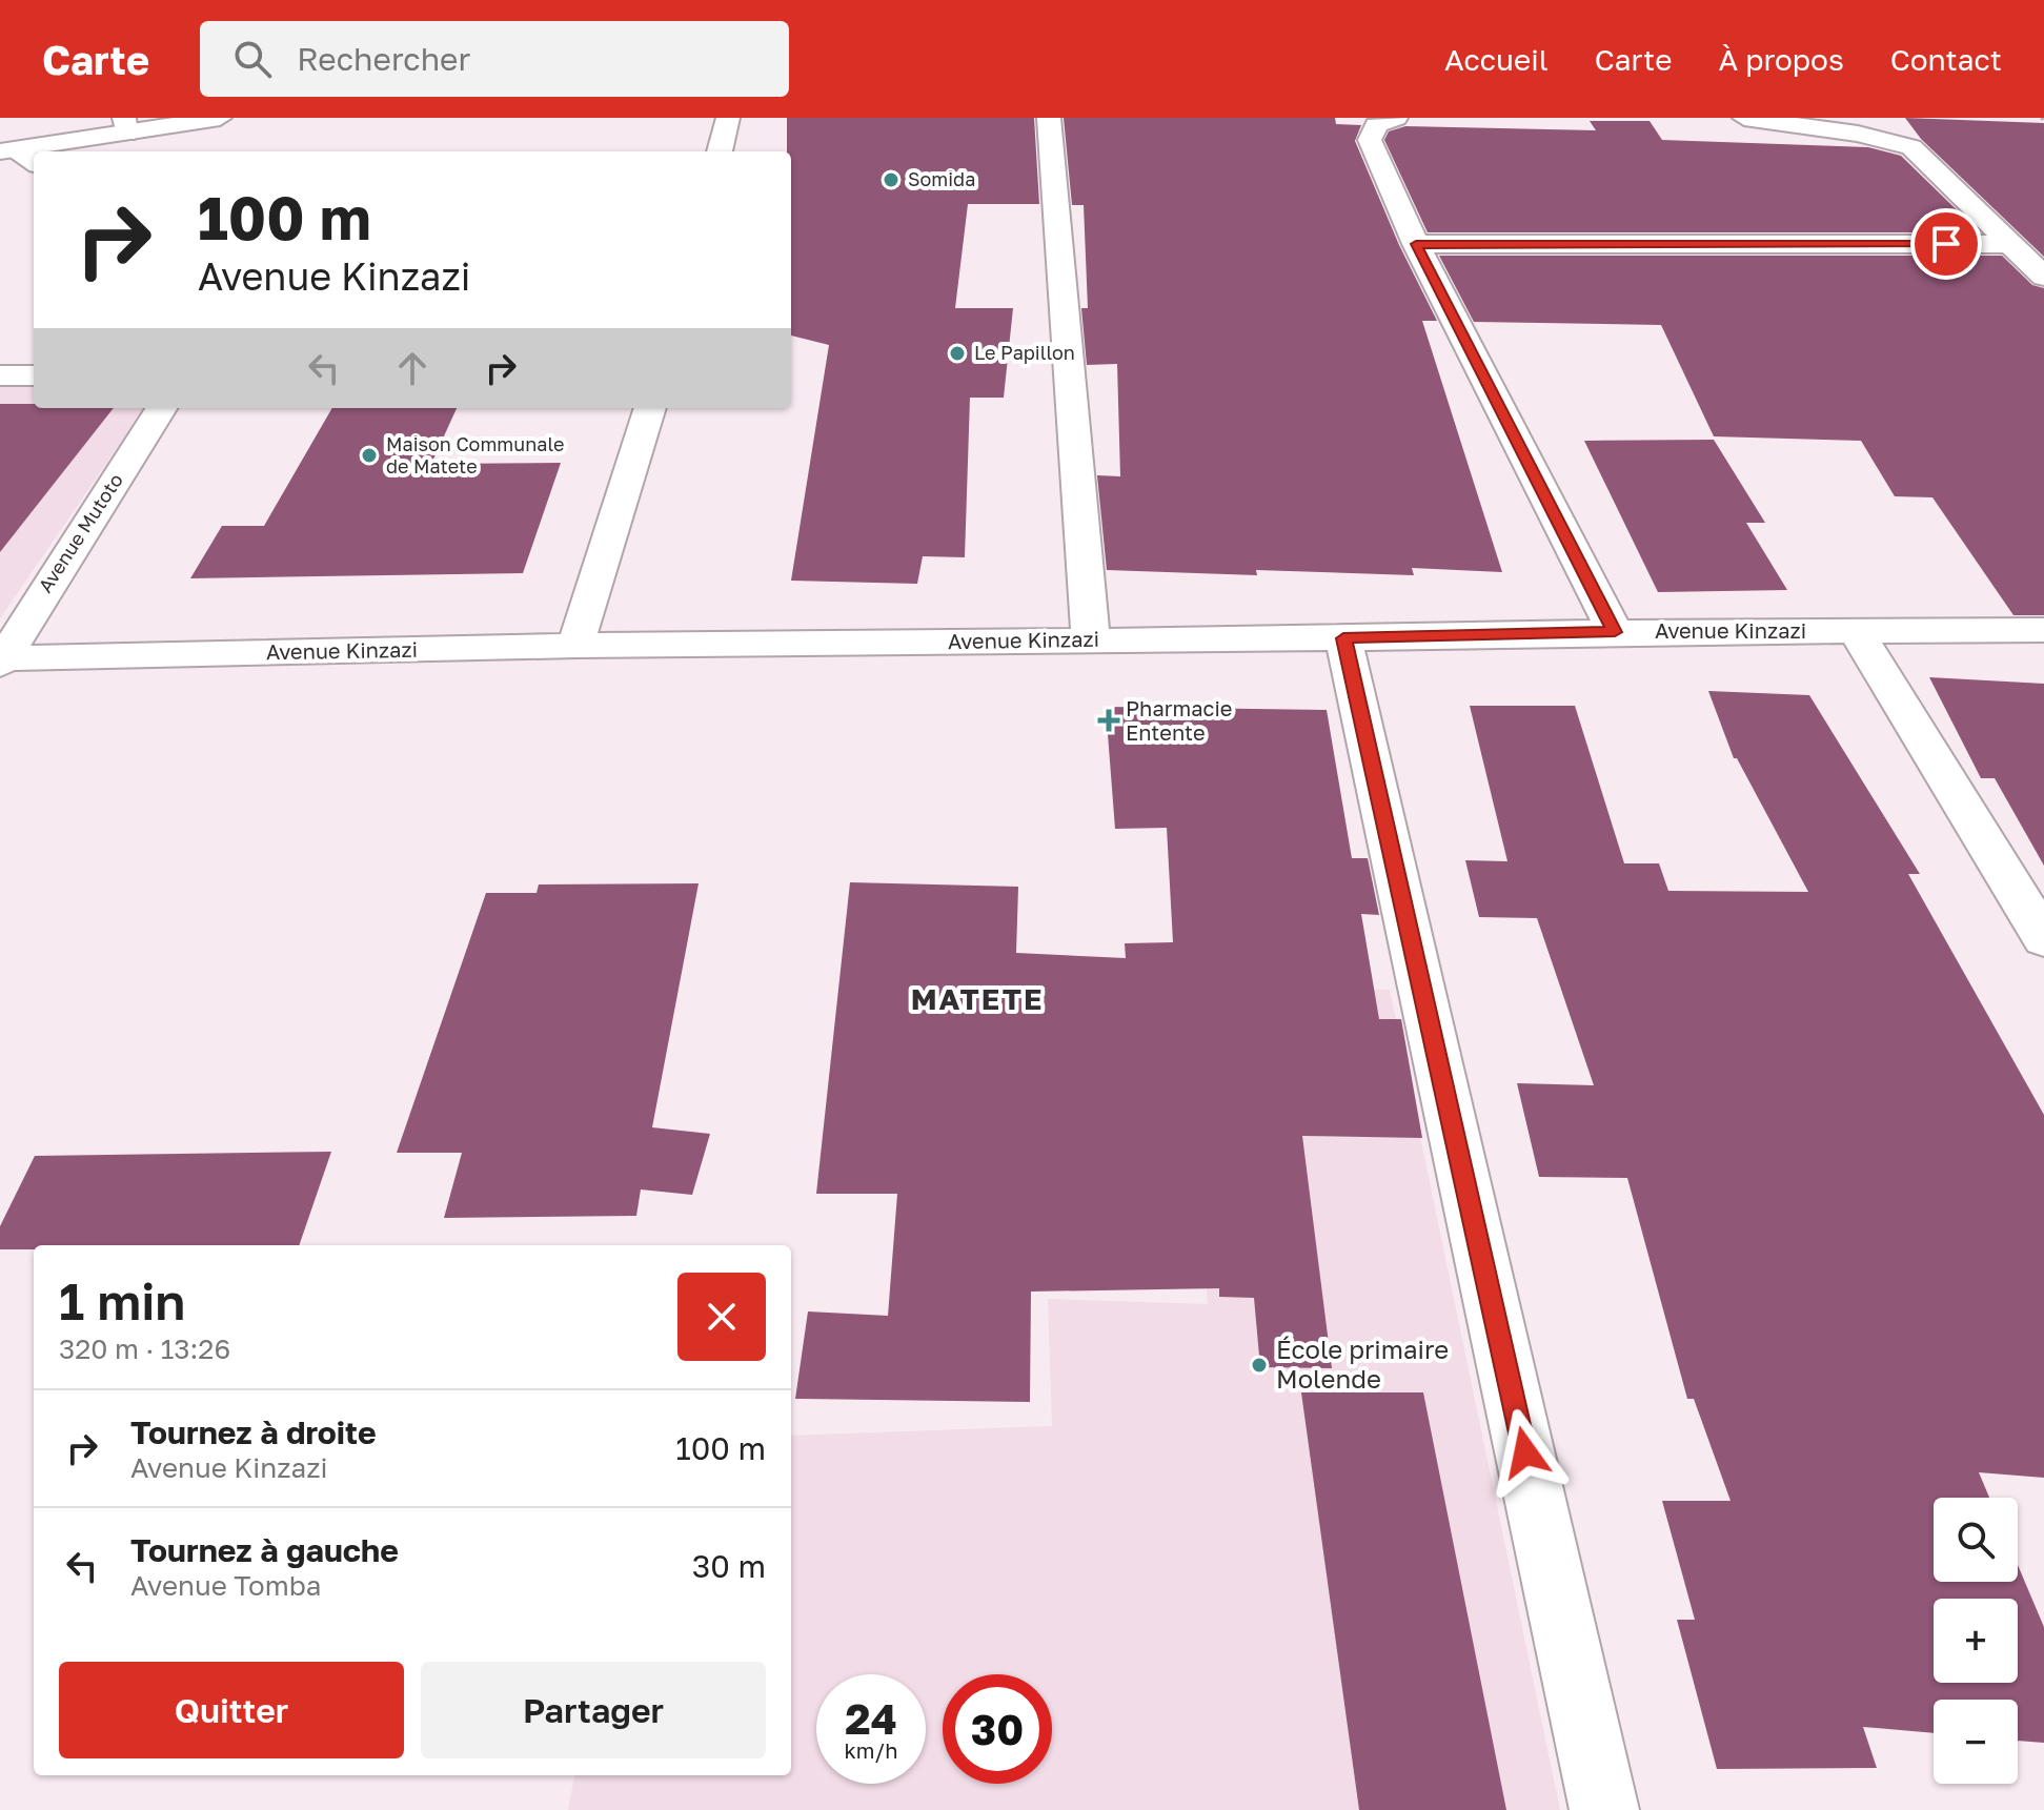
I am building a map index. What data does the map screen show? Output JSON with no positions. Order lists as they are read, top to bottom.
{
  "streets": {
    "street": ["Avenue Mutoto", "Avenue Kinzazi"]
  },
  "crossings": [
    ["Avenue Mutoto", "Avenue Kinzazi"]
  ],
  "districts": ["MATETE"],
  "places": {
    "other": [
      "Somida",
      "Le Papillon",
      "Maison Communale de Matete",
      "École primaire Molende"
    ],
    "health": ["Pharmacie Entente"]
  },
  "page": {
    "header": "Carte",
    "search": "Rechercher",
    "nav": [
      "Accueil",
      "Carte",
      "À propos",
      "Contact"
    ],
    "turn": ["100 m", "Avenue Kinzazi"],
    "heading": ["1 min", "320 m · 13:26"],
    "list": [
      {
        "name": "Tournez à droite",
        "note": "Avenue Kinzazi",
        "value": "100 m"
      },
      {
        "name": "Tournez à gauche",
        "note": "Avenue Tomba",
        "value": "30 m"
      }
    ],
    "map_buttons": ["+", "−"],
    "buttons": ["Quitter", "Partager"],
    "speed": "24 km/h",
    "limit": "30"
  }
}
